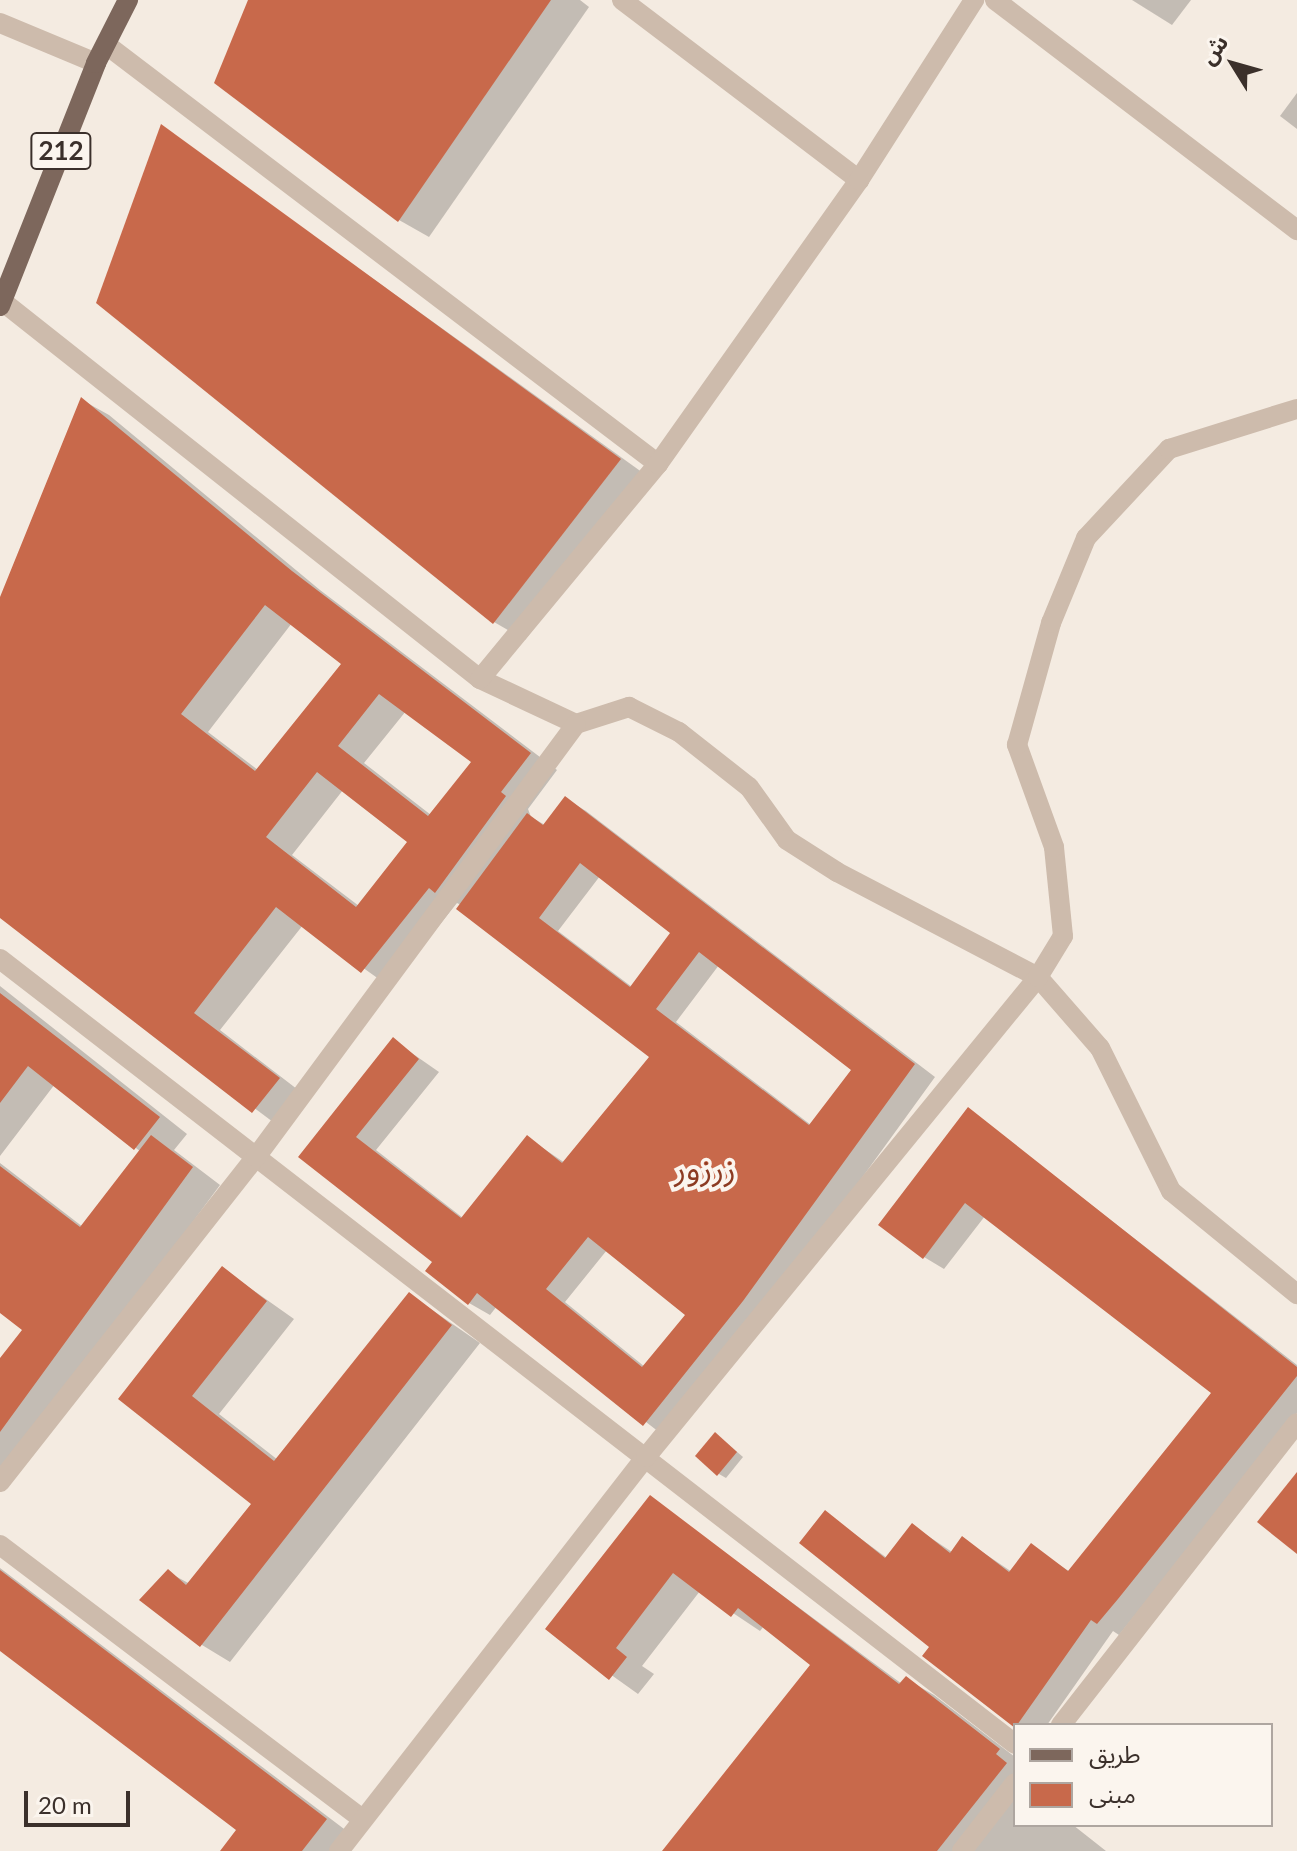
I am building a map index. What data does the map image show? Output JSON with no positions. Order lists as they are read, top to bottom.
{
  "streets": {
    "main road": ["212"]
  },
  "districts": ["زرزور"],
  "legend": ["طريق", "مبنى"],
  "scale_bar": "20 m",
  "north": "top left"
}
